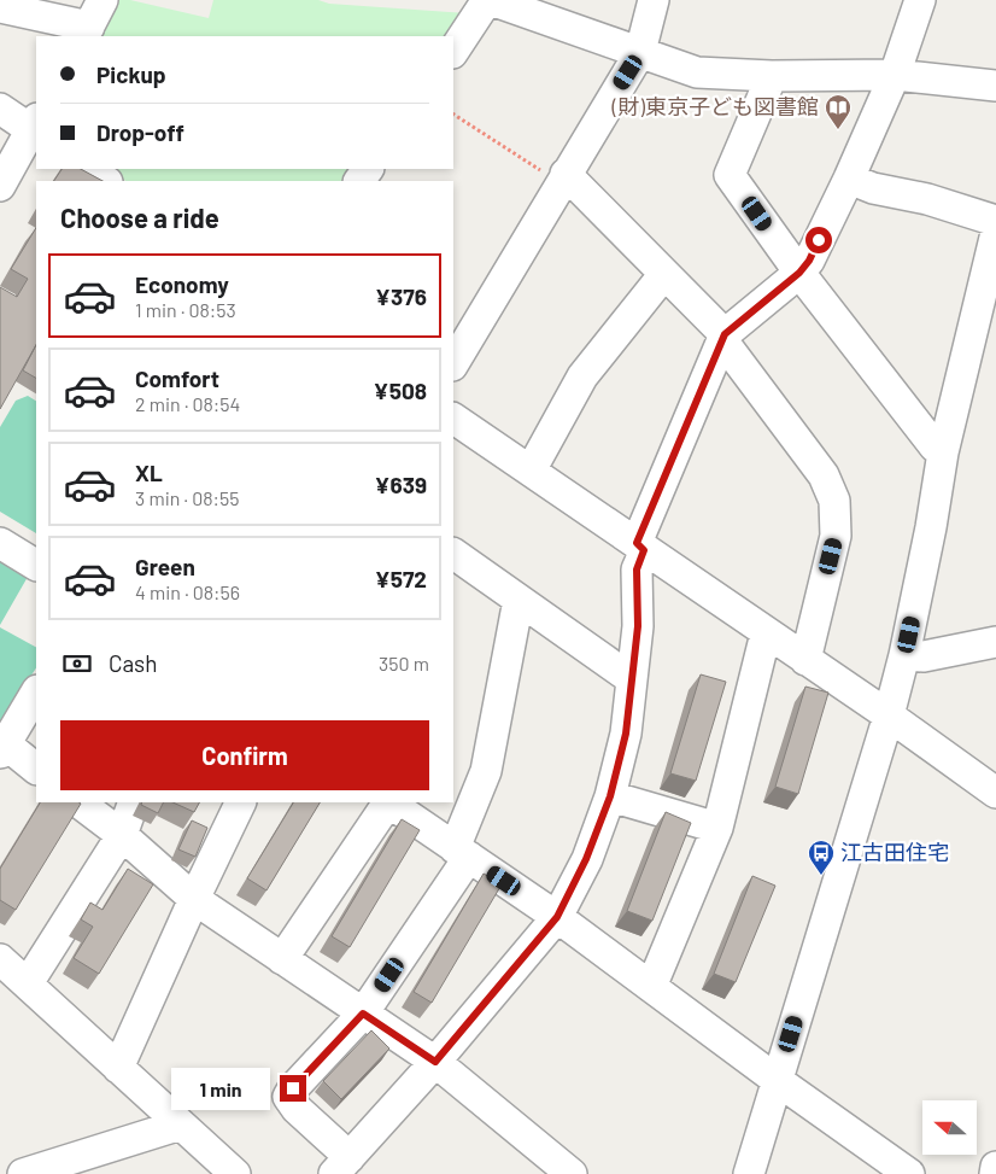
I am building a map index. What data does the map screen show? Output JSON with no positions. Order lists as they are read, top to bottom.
{
  "places": {
    "library": ["(財)東京子ども図書館"],
    "bus stop": ["江古田住宅"]
  },
  "north": "left",
  "page": {
    "banner": ["Pickup", "Drop-off"],
    "heading": "Choose a ride",
    "list": [
      {
        "name": "Economy",
        "note": "1 min · 08:53",
        "value": "¥376"
      },
      {
        "name": "Comfort",
        "note": "2 min · 08:54",
        "value": "¥508"
      },
      {
        "name": "XL",
        "note": "3 min · 08:55",
        "value": "¥639"
      },
      {
        "name": "Green",
        "note": "4 min · 08:56",
        "value": "¥572"
      }
    ],
    "pay": ["Cash", "350 m"],
    "buttons": "Confirm",
    "bubble": "1 min"
  }
}
